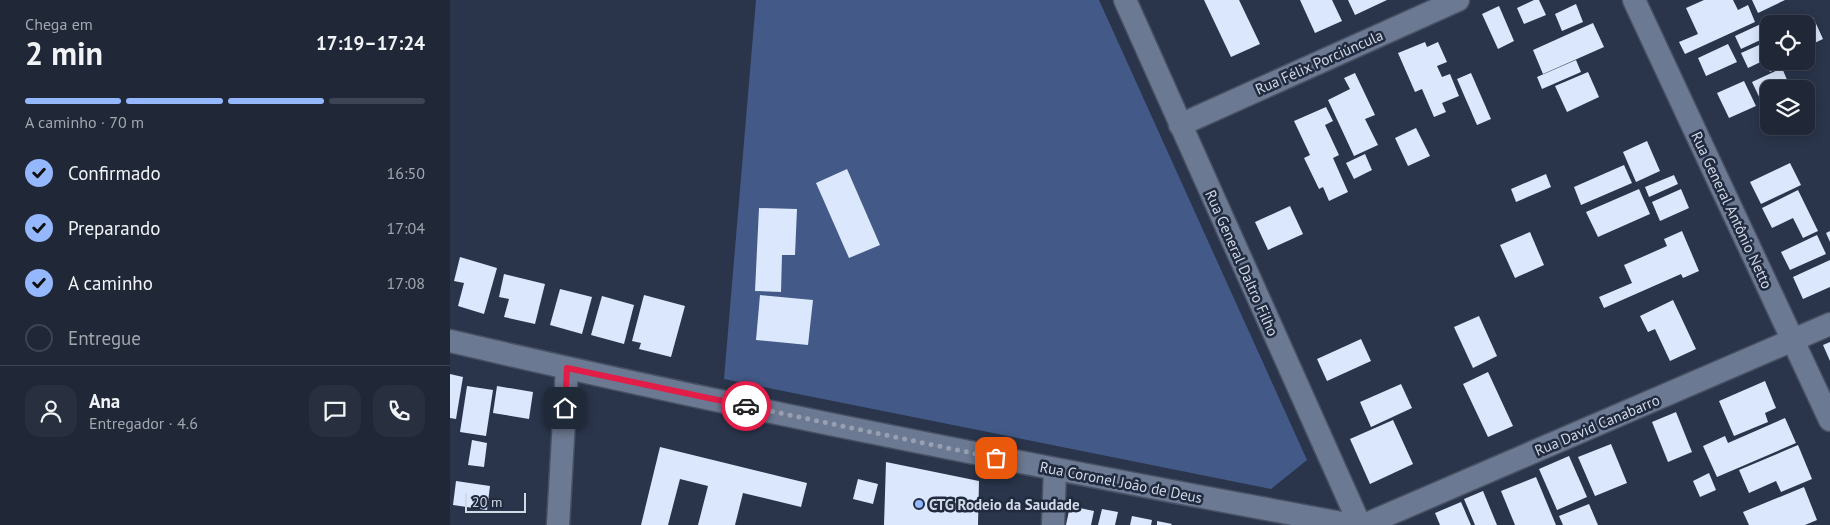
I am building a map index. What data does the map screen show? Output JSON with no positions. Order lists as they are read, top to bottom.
{
  "streets": {
    "street": [
      "Rua Félix Porciúncula",
      "Rua General Antônio Netto",
      "Rua General Daltro Filho",
      "Rua David Canabarro",
      "Rua Coronel João de Deus"
    ]
  },
  "crossings": [
    ["Rua Félix Porciúncula", "Rua General Daltro Filho"],
    ["Rua General Antônio Netto", "Rua David Canabarro"]
  ],
  "places": ["CTG Rodeio da Saudade"],
  "scale_bar": "20 m",
  "page": {
    "heading": ["2 min", "Chega em", "17:19–17:24"],
    "panel": ["Ana", "Entregador · 4.6"],
    "bar": "A caminho · 70 m",
    "list": [
      ["Confirmado", "16:50"],
      ["Preparando", "17:04"],
      ["A caminho", "17:08"],
      "Entregue"
    ],
    "scale": "20 m"
  }
}
